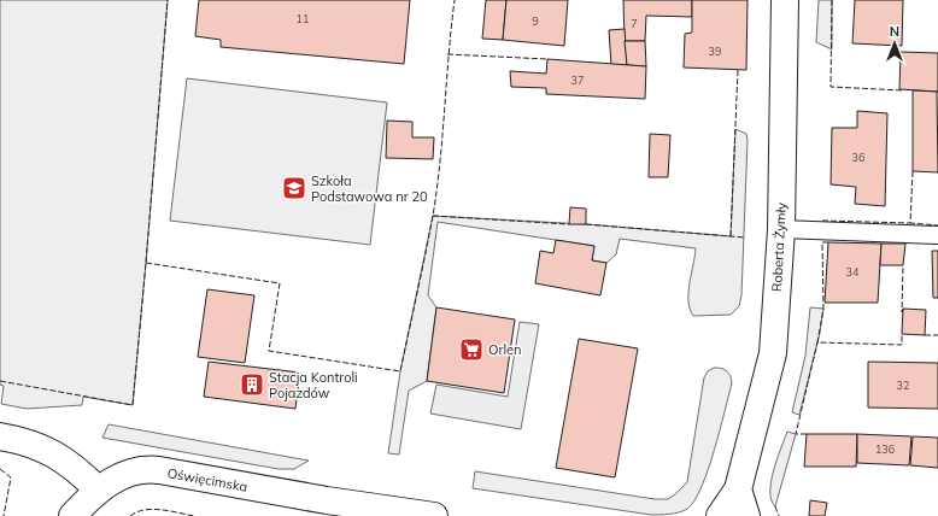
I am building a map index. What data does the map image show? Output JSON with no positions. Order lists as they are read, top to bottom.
{
  "streets": {
    "street": ["Roberta Żymły", "Oświęcimska"]
  },
  "places": {
    "school or university": ["Szkoła Podstawowa nr 20"],
    "supermarket": ["Orlen"],
    "building": ["Stacja Kontroli Pojazdów"]
  },
  "house_numbers": [
    "11",
    "9",
    "7",
    "39",
    "37",
    "36",
    "34",
    "32",
    "136"
  ],
  "north": "top"
}
